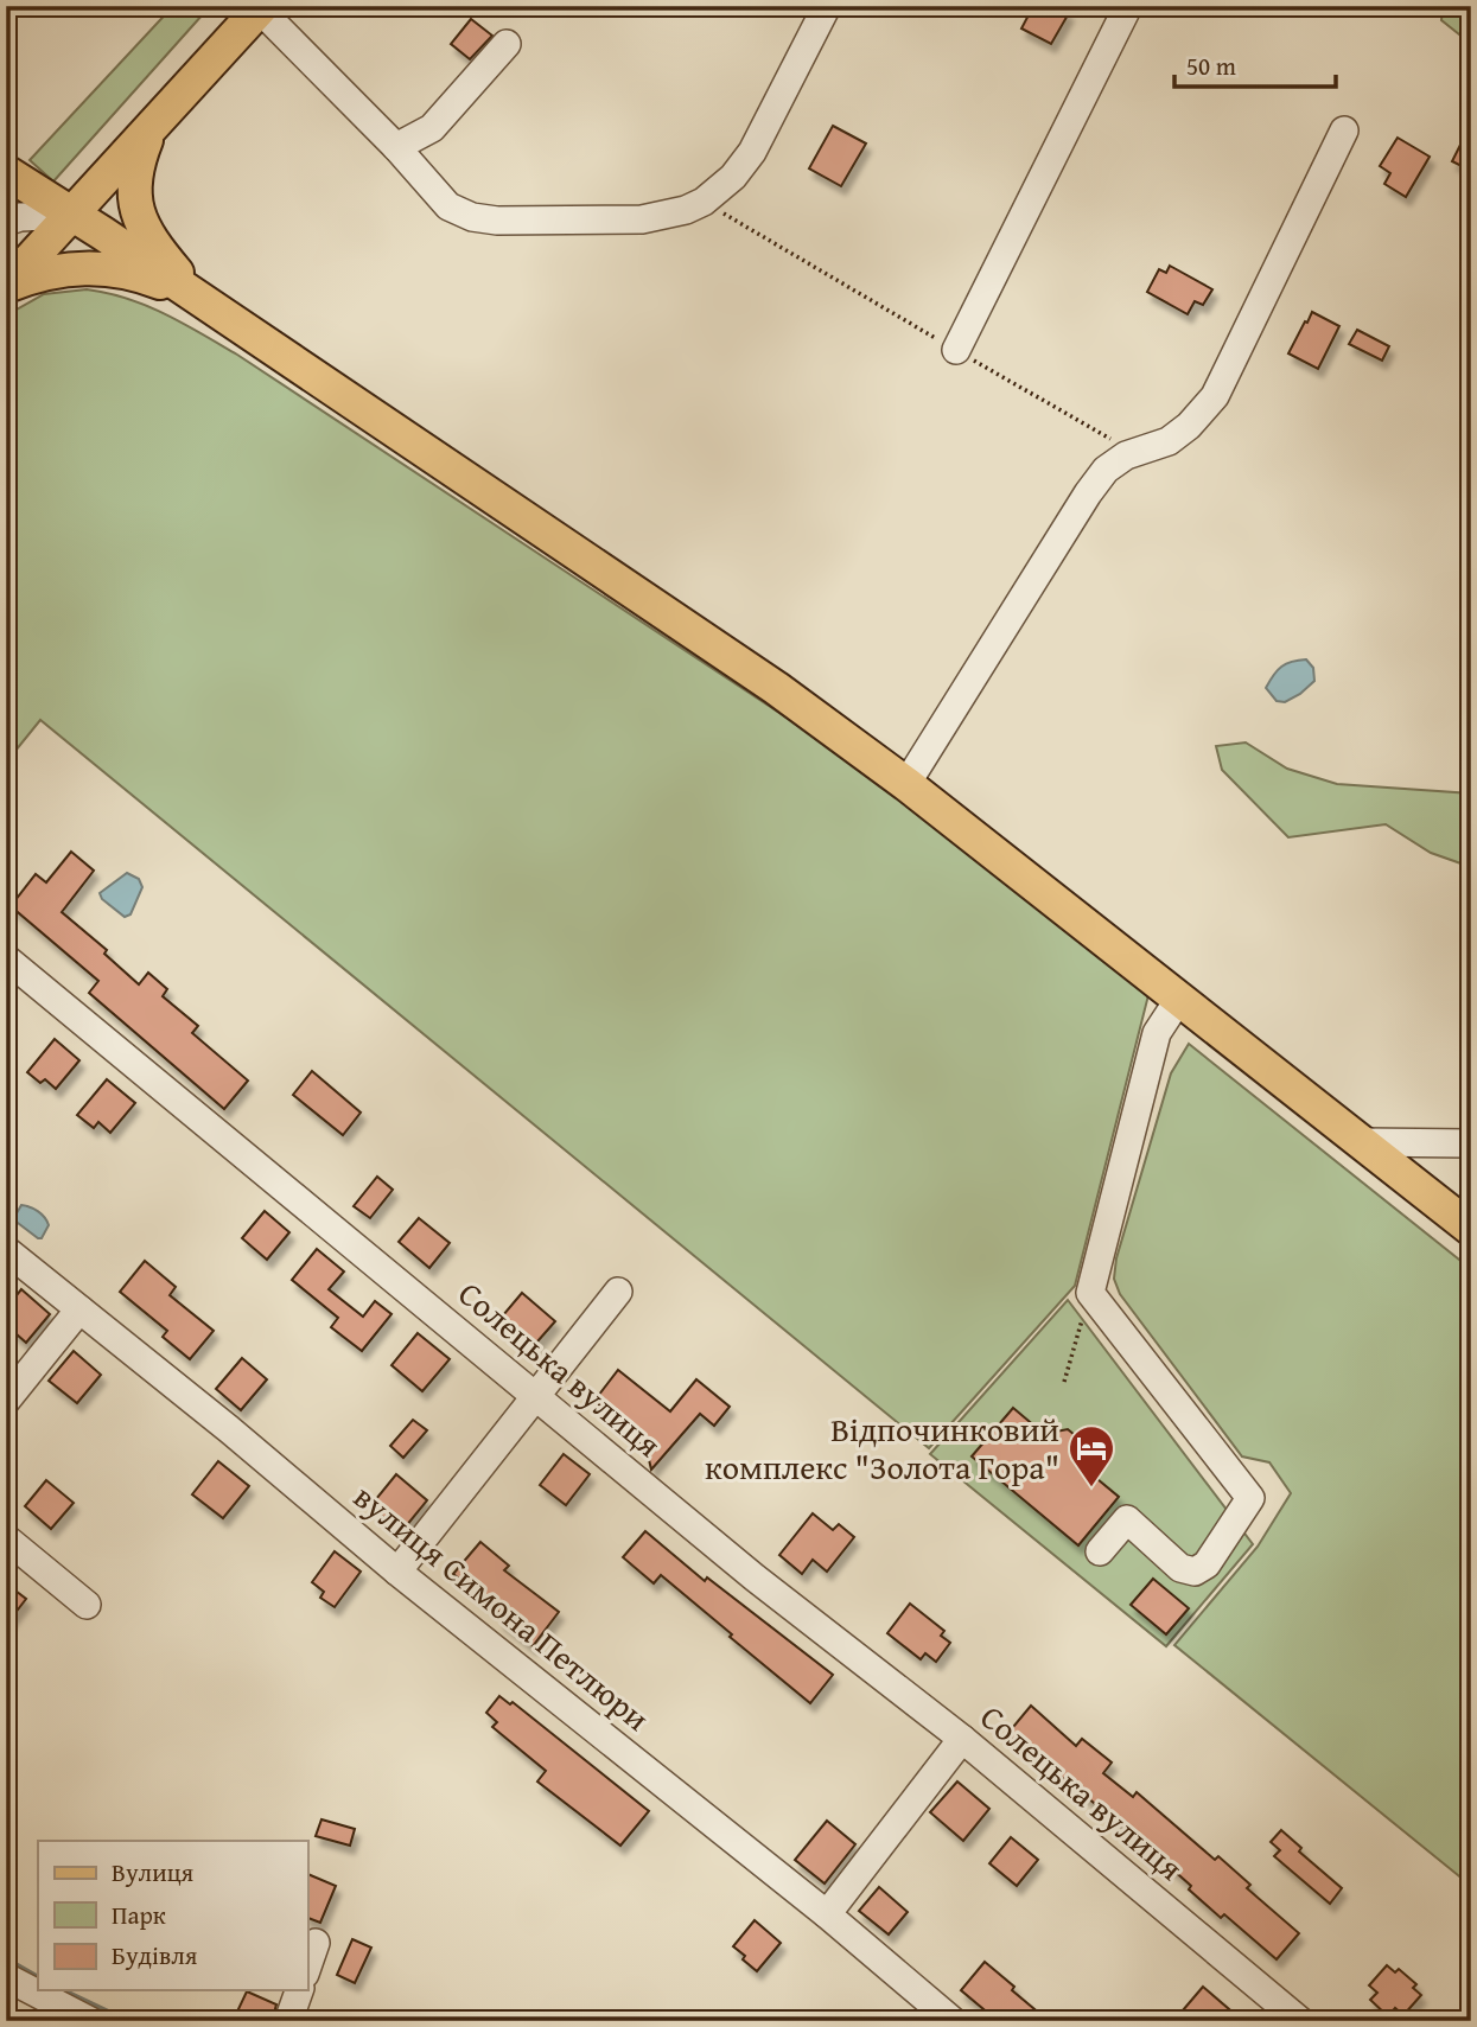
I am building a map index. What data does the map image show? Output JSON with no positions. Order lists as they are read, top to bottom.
{
  "streets": {
    "street": ["Солецька вулиця", "вулиця Симона Петлюри"]
  },
  "places": {
    "hotel": ["Відпочинковий комплекс \"Золота Гора\""]
  },
  "legend": ["Вулиця", "Парк", "Будівля"],
  "scale_bar": "50 m"
}
